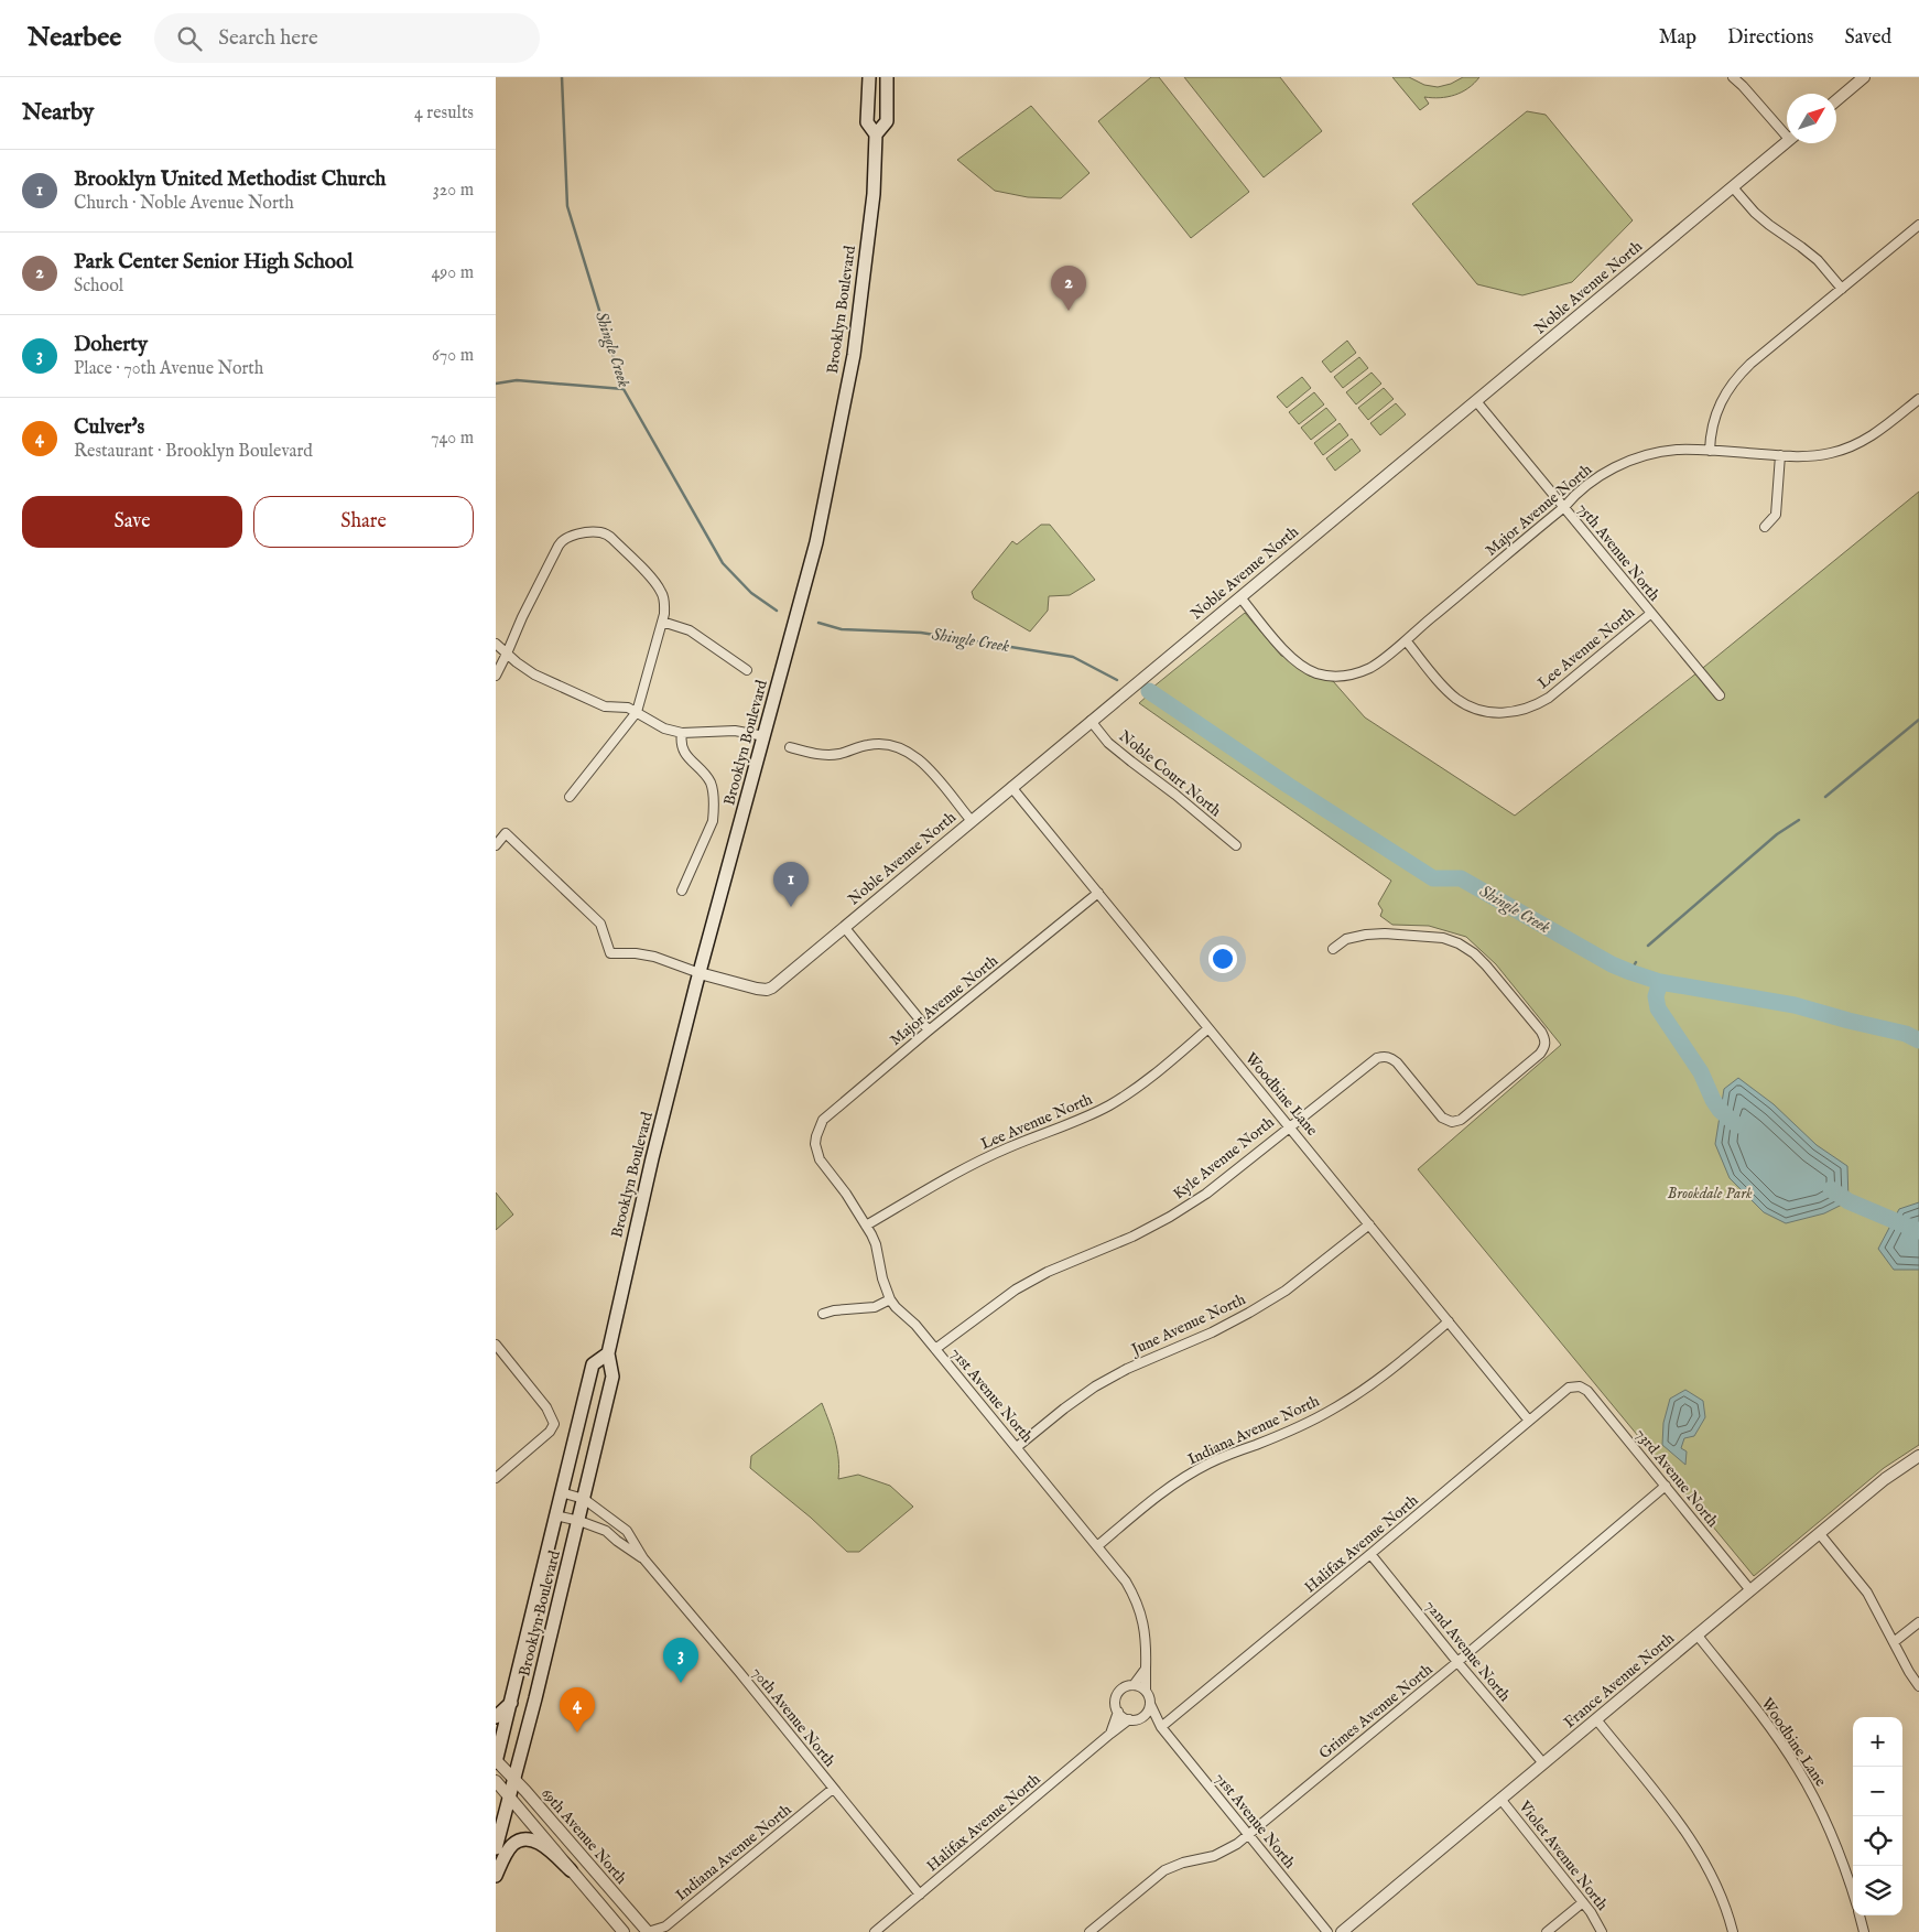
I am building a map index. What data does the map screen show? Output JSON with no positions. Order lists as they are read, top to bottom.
{
  "streets": {
    "main road": ["Brooklyn Boulevard"],
    "street": [
      "Noble Avenue North",
      "Major Avenue North",
      "75th Avenue North",
      "Lee Avenue North",
      "Noble Court North",
      "Woodbine Lane",
      "Kyle Avenue North",
      "June Avenue North",
      "71st Avenue North",
      "Indiana Avenue North",
      "73rd Avenue North",
      "Halifax Avenue North",
      "72nd Avenue North",
      "France Avenue North",
      "Grimes Avenue North",
      "70th Avenue North",
      "69th Avenue North",
      "Violet Avenue North"
    ]
  },
  "crossings": [
    ["Noble Avenue North", "Brooklyn Boulevard"],
    ["Noble Avenue North", "Major Avenue North"],
    ["Noble Avenue North", "75th Avenue North"],
    ["Noble Avenue North", "Noble Court North"],
    ["Noble Avenue North", "Woodbine Lane"],
    ["Brooklyn Boulevard", "70th Avenue North"],
    ["Brooklyn Boulevard", "69th Avenue North"],
    ["Major Avenue North", "75th Avenue North"],
    ["Major Avenue North", "Lee Avenue North"],
    ["Major Avenue North", "Woodbine Lane"],
    ["Major Avenue North", "71st Avenue North"],
    ["75th Avenue North", "Lee Avenue North"],
    ["Lee Avenue North", "Woodbine Lane"],
    ["Lee Avenue North", "71st Avenue North"],
    ["Woodbine Lane", "Kyle Avenue North"],
    ["Woodbine Lane", "June Avenue North"],
    ["Woodbine Lane", "Indiana Avenue North"],
    ["Woodbine Lane", "Halifax Avenue North"],
    ["Woodbine Lane", "France Avenue North"],
    ["Kyle Avenue North", "71st Avenue North"],
    ["June Avenue North", "71st Avenue North"],
    ["71st Avenue North", "Indiana Avenue North"],
    ["71st Avenue North", "Halifax Avenue North"],
    ["71st Avenue North", "Grimes Avenue North"],
    ["Indiana Avenue North", "70th Avenue North"],
    ["Indiana Avenue North", "69th Avenue North"],
    ["73rd Avenue North", "Halifax Avenue North"],
    ["73rd Avenue North", "France Avenue North"],
    ["73rd Avenue North", "Grimes Avenue North"],
    ["Halifax Avenue North", "72nd Avenue North"],
    ["Halifax Avenue North", "70th Avenue North"],
    ["72nd Avenue North", "France Avenue North"],
    ["72nd Avenue North", "Grimes Avenue North"],
    ["France Avenue North", "Violet Avenue North"]
  ],
  "water": ["Shingle Creek"],
  "parks": ["Brookdale Park"],
  "north": "top right",
  "page": {
    "header": "Nearbee",
    "search": "Search here",
    "nav": ["Map", "Directions", "Saved"],
    "heading": ["Nearby", "4 results"],
    "list": [
      {
        "mark": "1",
        "name": "Brooklyn United Methodist Church",
        "note": "Church · Noble Avenue North",
        "value": "320 m"
      },
      {
        "mark": "2",
        "name": "Park Center Senior High School",
        "note": "School",
        "value": "490 m"
      },
      {
        "mark": "3",
        "name": "Doherty",
        "note": "Place · 70th Avenue North",
        "value": "670 m"
      },
      {
        "mark": "4",
        "name": "Culver's",
        "note": "Restaurant · Brooklyn Boulevard",
        "value": "740 m"
      }
    ],
    "pins": [
      "2",
      "1",
      "3",
      "4"
    ],
    "buttons": ["Save", "Share"],
    "map_buttons": ["+", "−"]
  }
}
